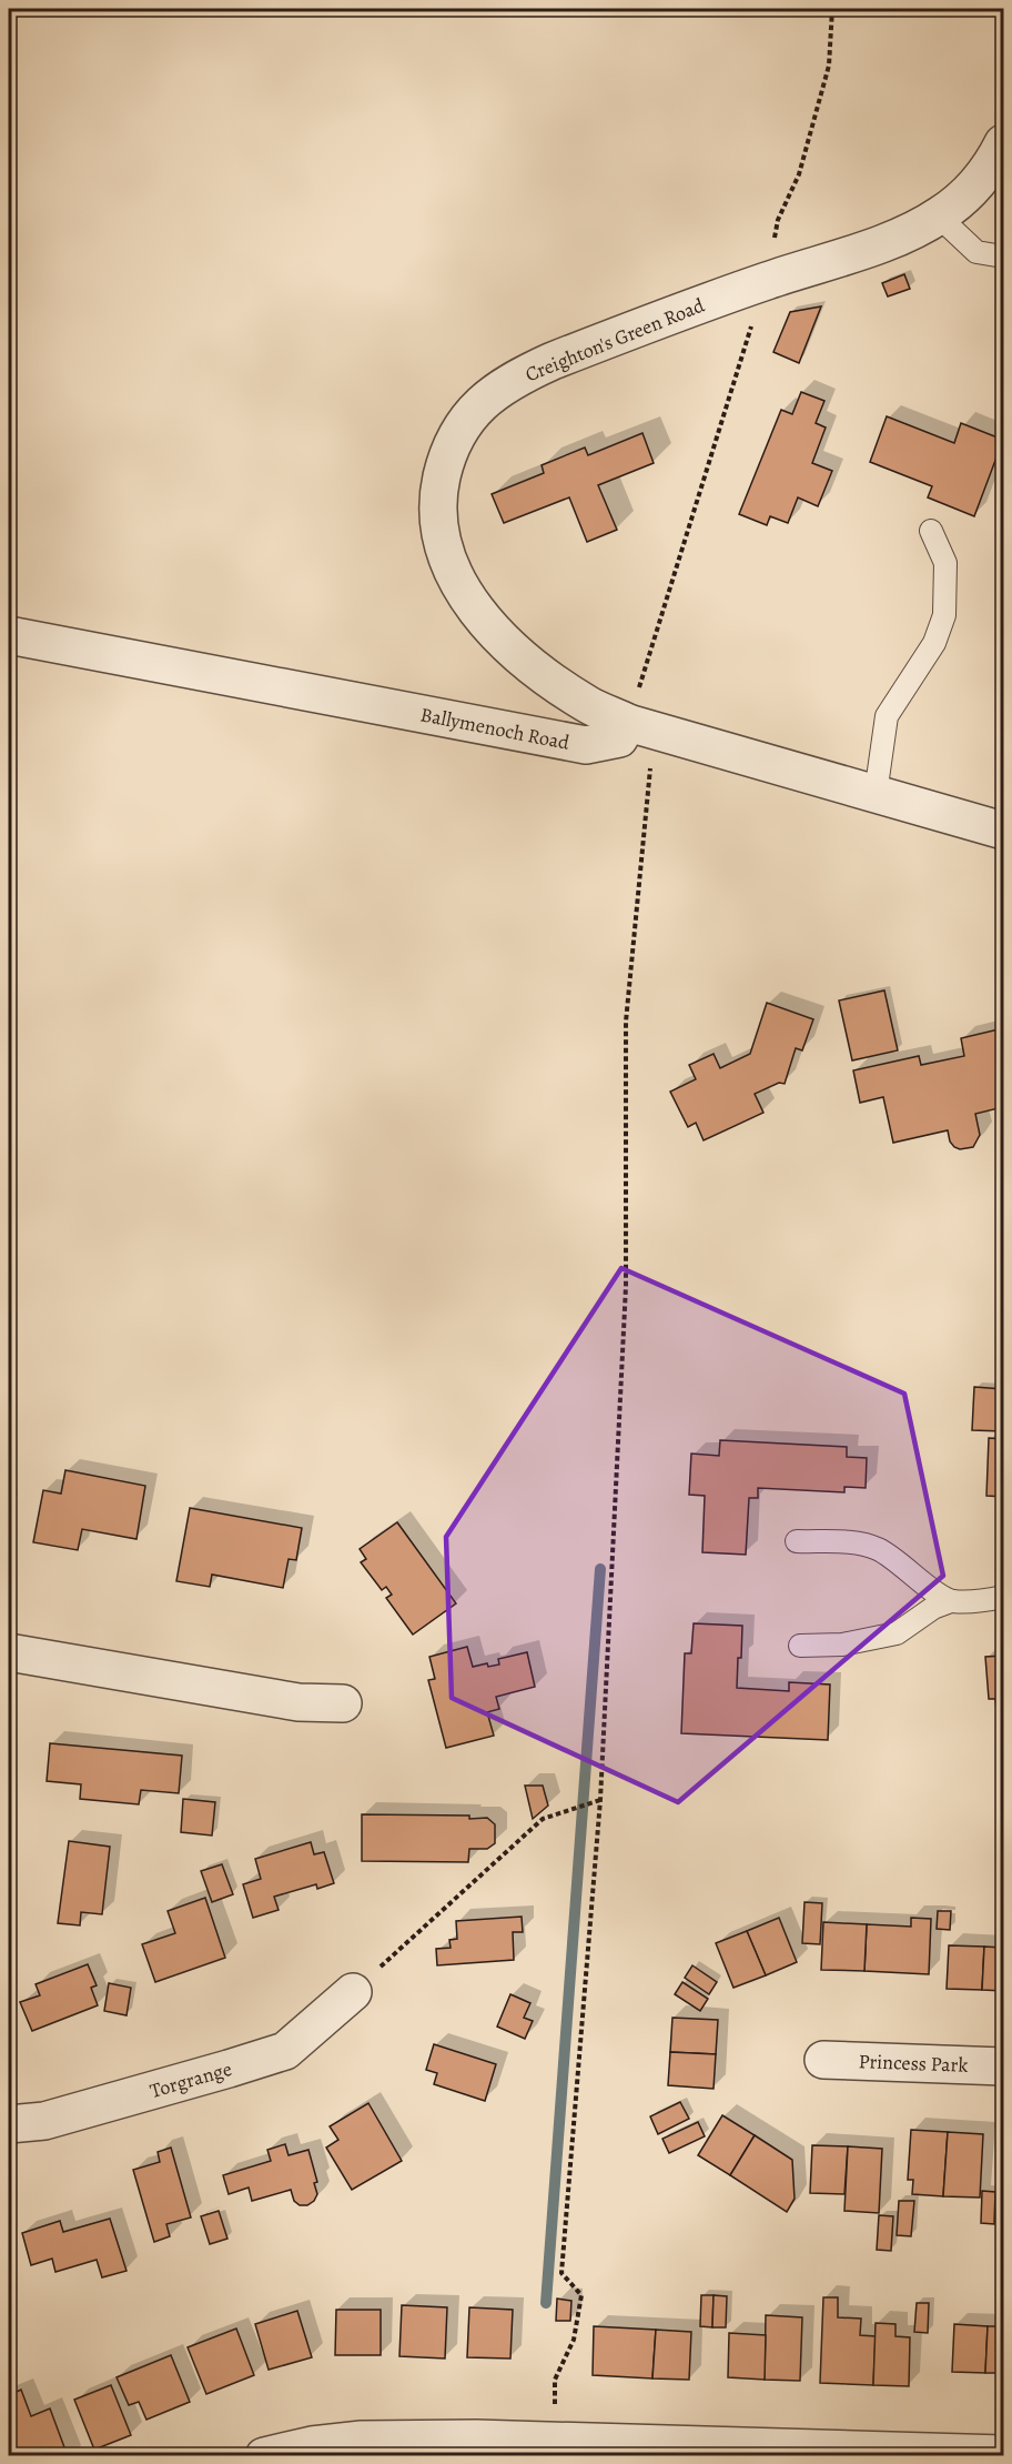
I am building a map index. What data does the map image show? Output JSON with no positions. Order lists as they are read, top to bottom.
{
  "streets": {
    "street": [
      "Creighton's Green Road",
      "Ballymenoch Road",
      "Princess Park",
      "Torgrange"
    ]
  },
  "crossings": [
    ["Creighton's Green Road", "Ballymenoch Road"]
  ]
}
